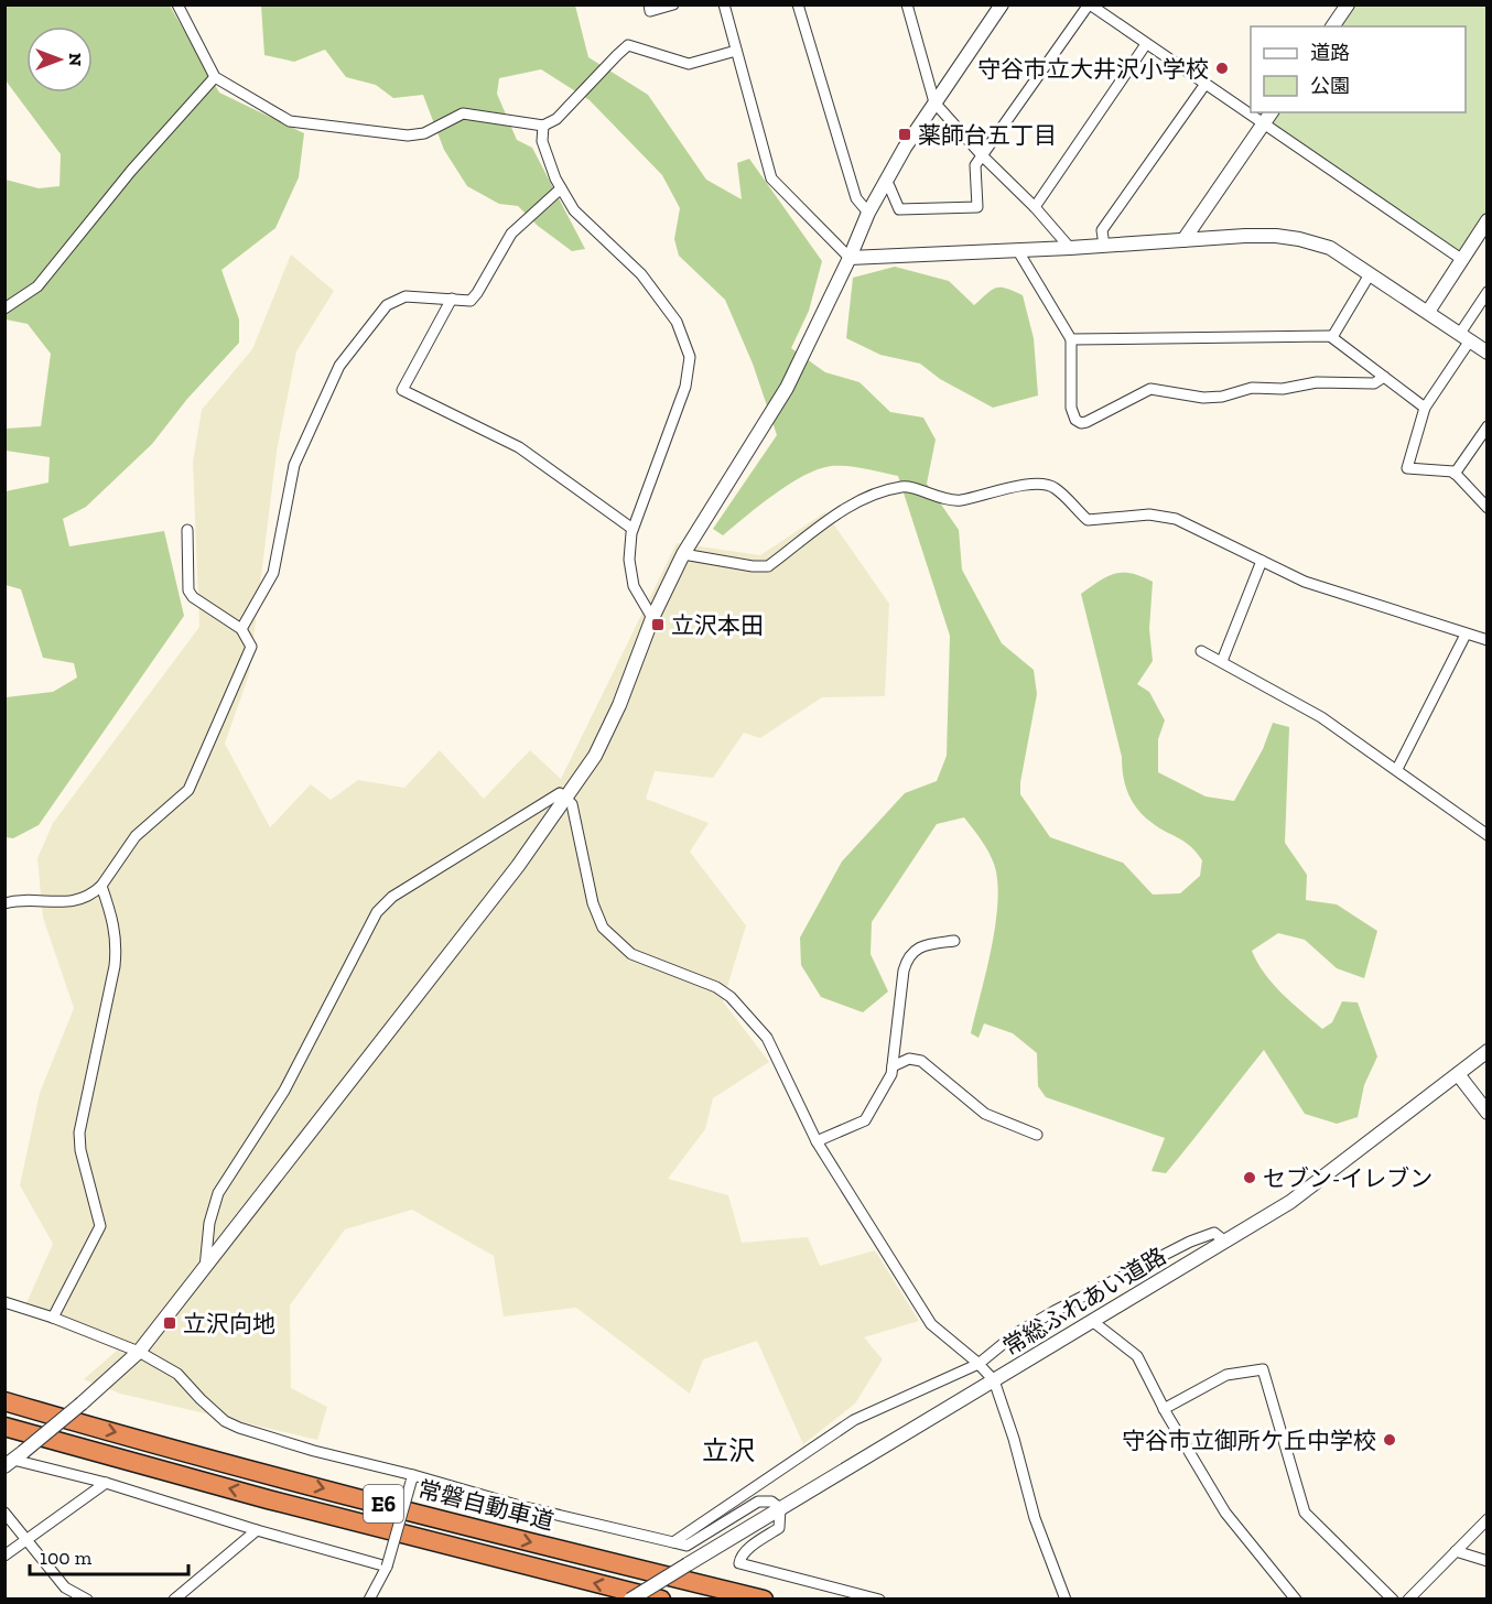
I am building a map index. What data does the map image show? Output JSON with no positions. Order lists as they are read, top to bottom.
{
  "streets": {
    "highway": ["E6", "常磐自動車道"],
    "street": ["常総ふれあい道路"]
  },
  "districts": ["立沢"],
  "places": {
    "other": ["守谷市立大井沢小学校", "セブン-イレブン", "守谷市立御所ケ丘中学校"],
    "transit": ["薬師台五丁目", "立沢本田", "立沢向地"]
  },
  "legend": ["道路", "公園"],
  "scale_bar": "100 m",
  "north": "right"
}
